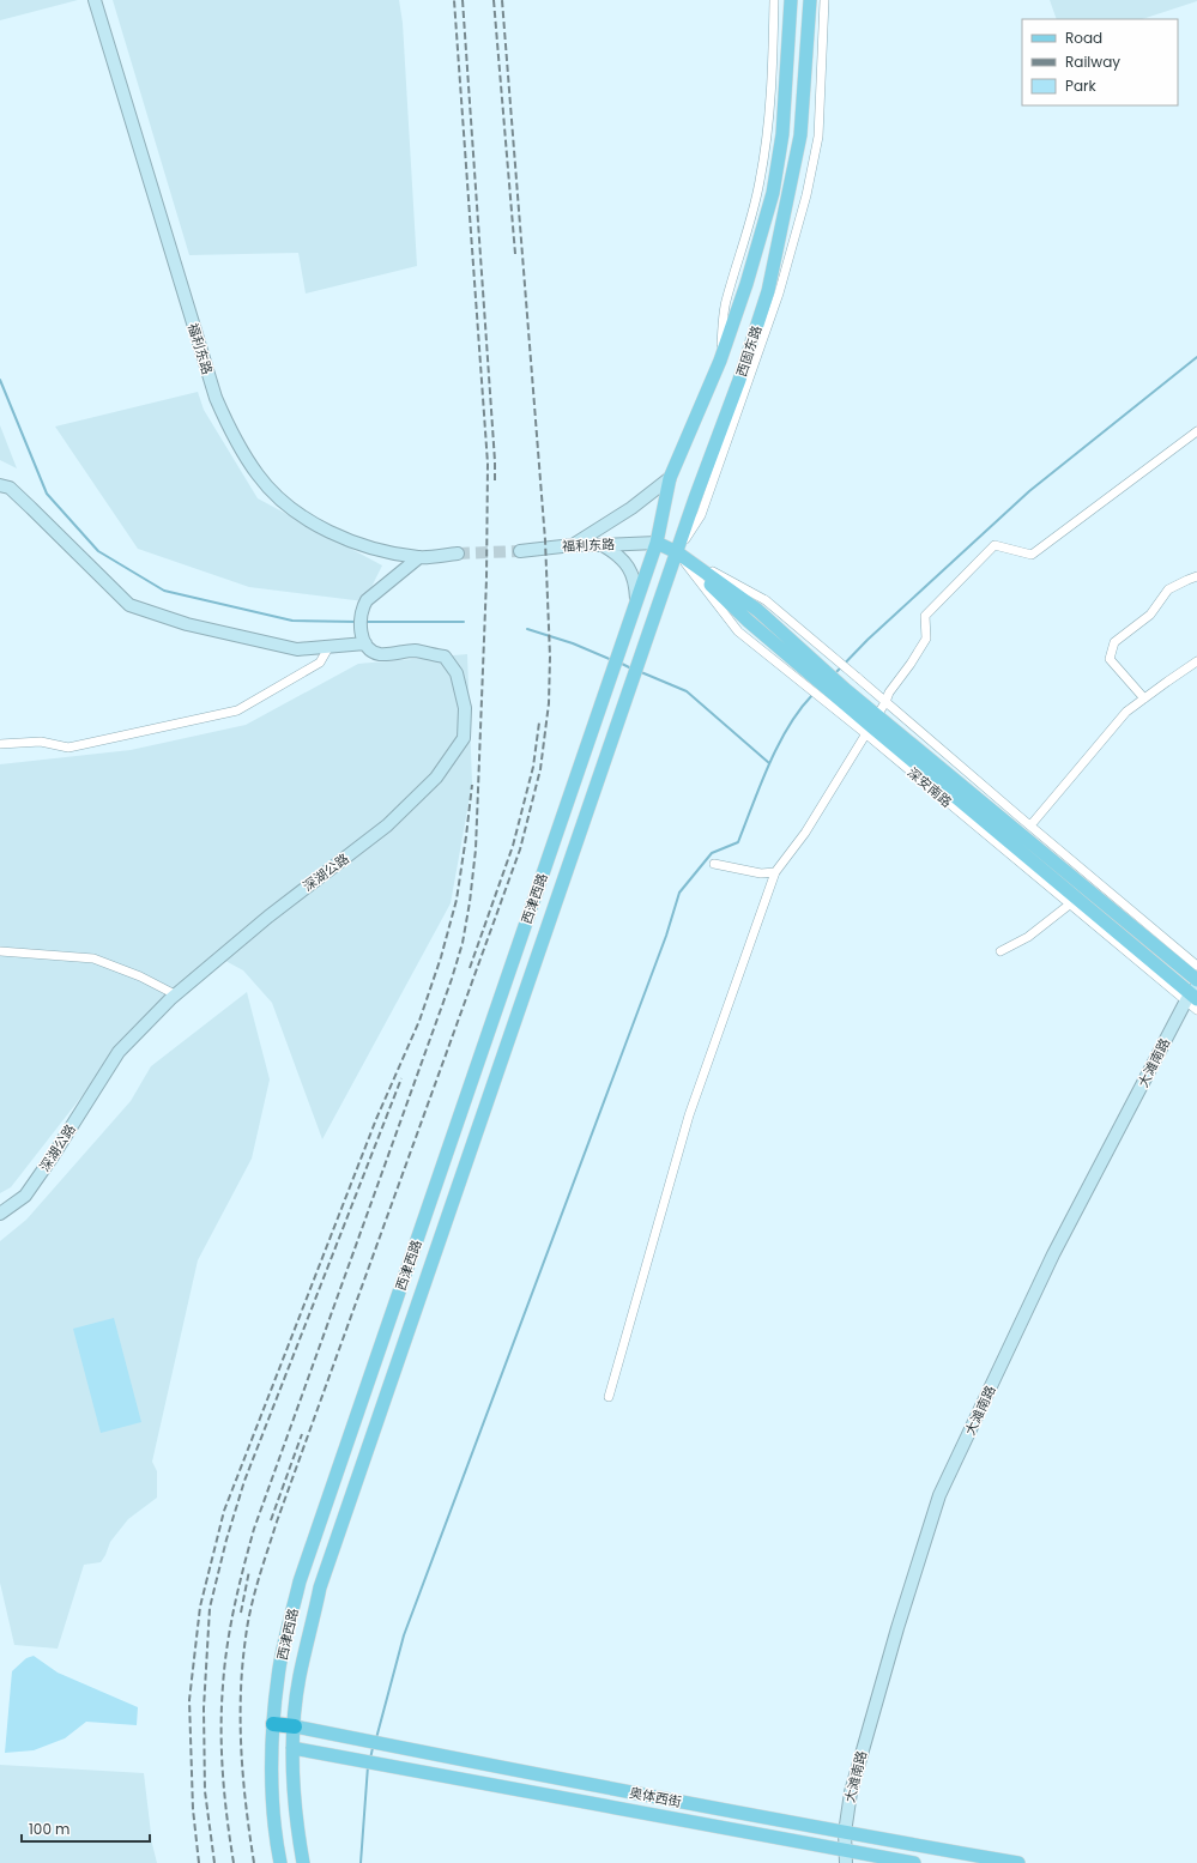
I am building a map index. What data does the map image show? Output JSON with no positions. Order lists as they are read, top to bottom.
{
  "streets": {
    "main road": [
      "福利东路",
      "西固东路",
      "深安南路",
      "深湖公路",
      "西津西路",
      "大滩南路",
      "奥体西街"
    ]
  },
  "crossings": [
    ["福利东路", "西固东路"],
    ["西固东路", "深安南路"],
    ["西固东路", "西津西路"],
    ["深安南路", "大滩南路"],
    ["西津西路", "奥体西街"],
    ["大滩南路", "奥体西街"]
  ],
  "legend": ["Road", "Railway", "Park"],
  "scale_bar": "100 m"
}
